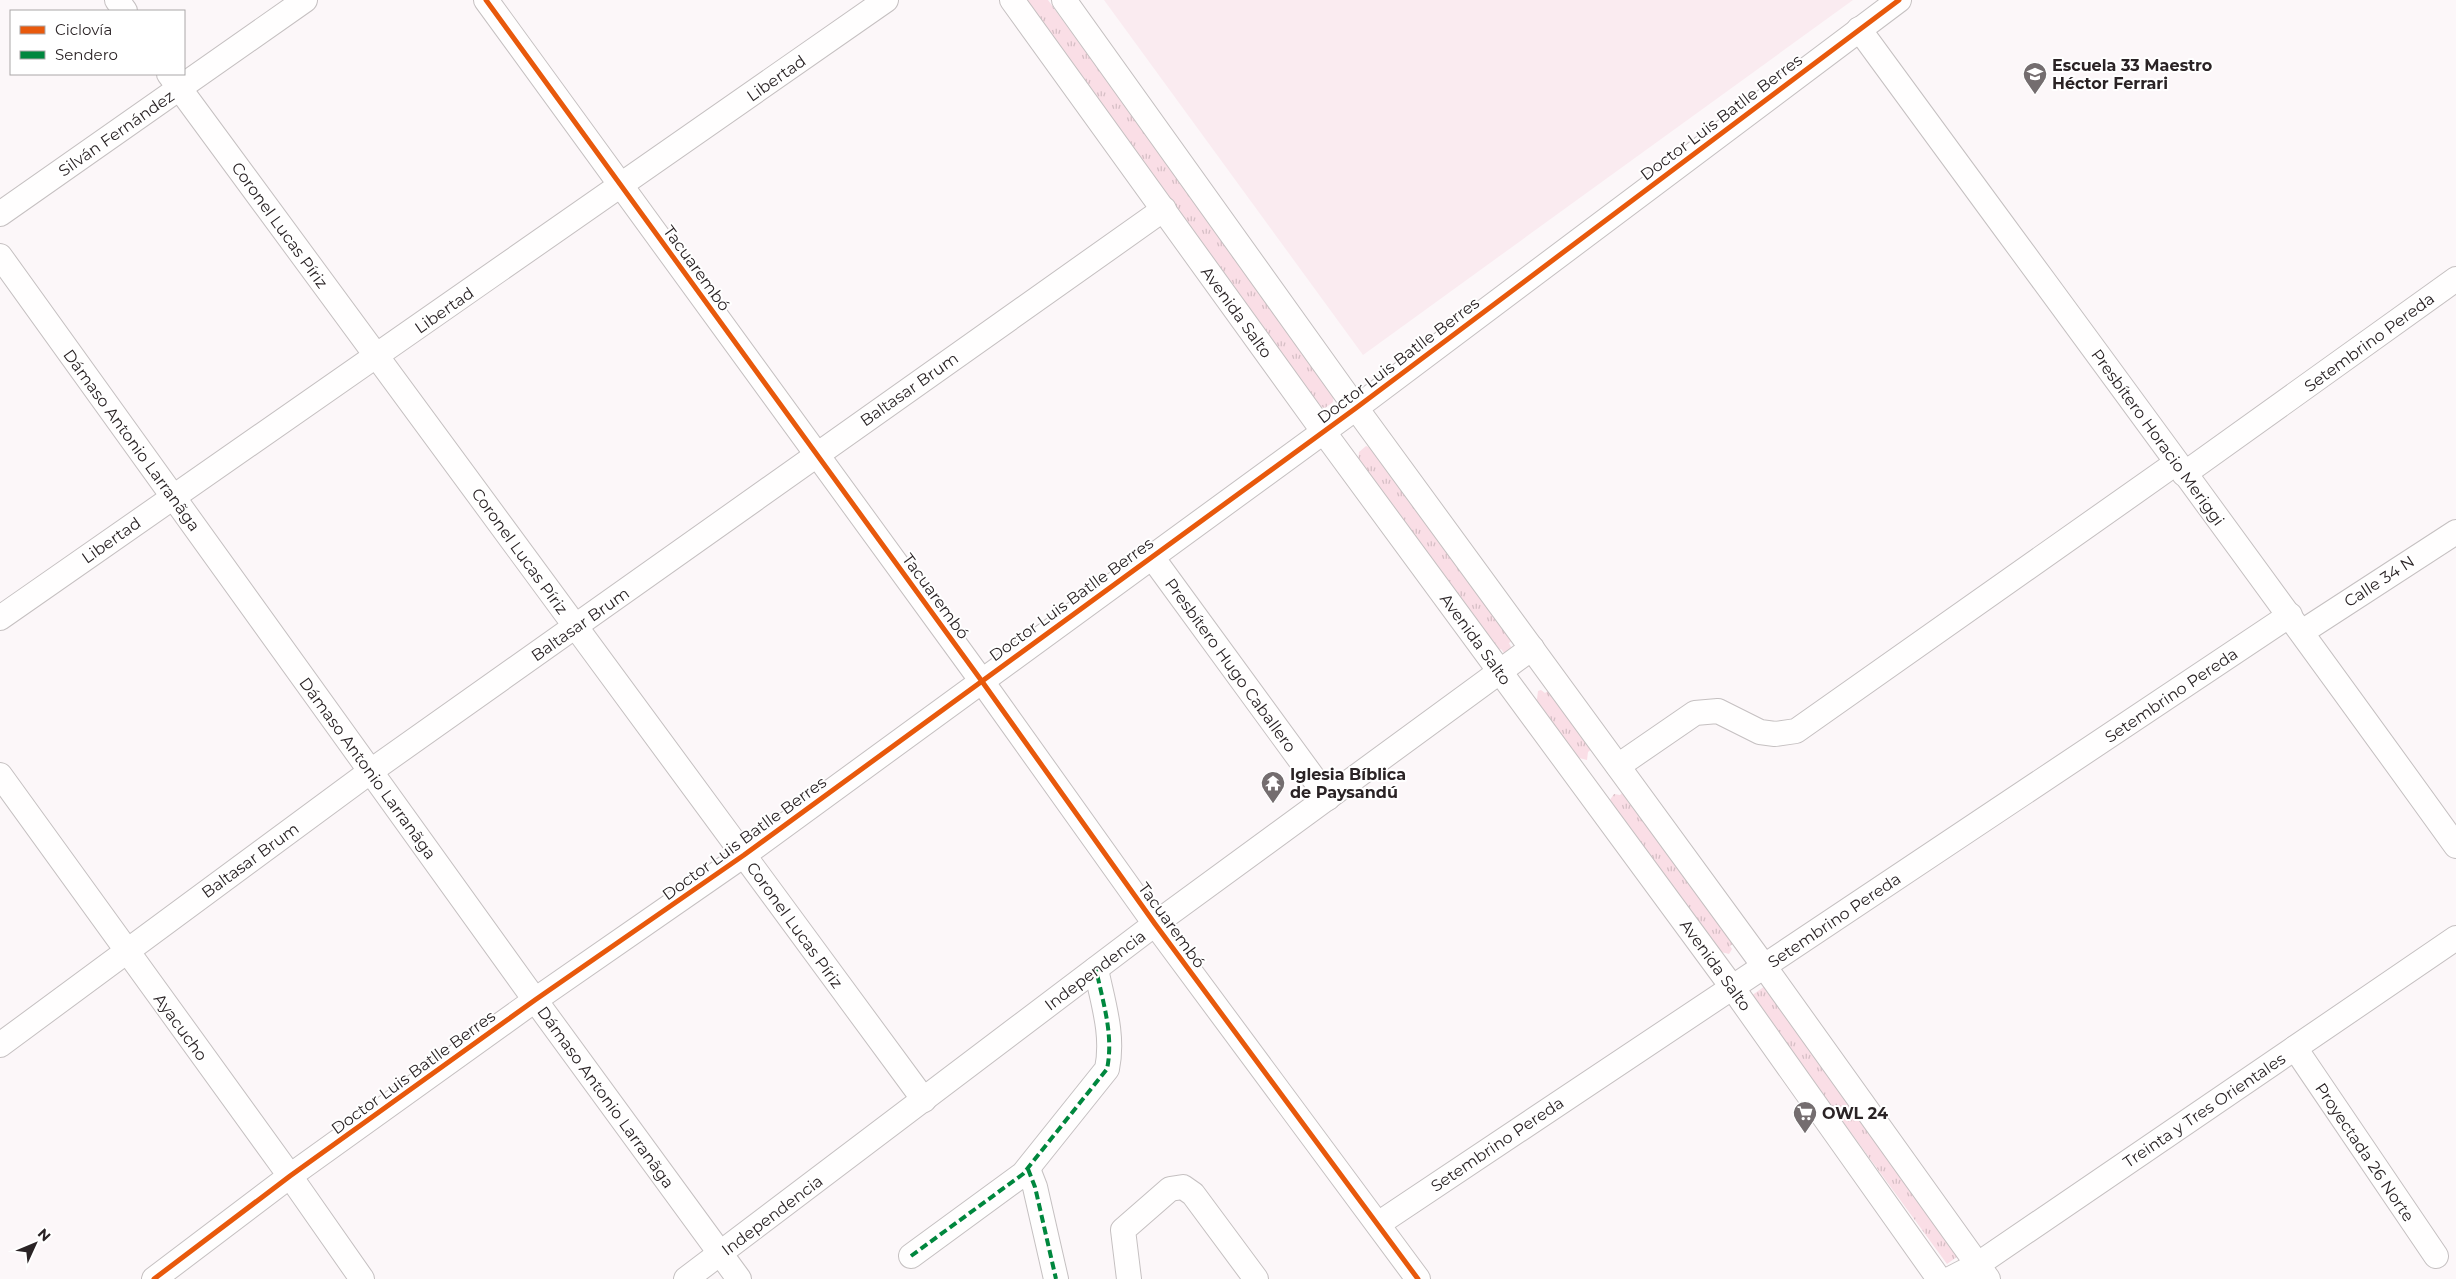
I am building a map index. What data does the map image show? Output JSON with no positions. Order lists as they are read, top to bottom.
{
  "streets": {
    "street": [
      "Libertad",
      "Doctor Luis Batlle Berres",
      "Silván Fernández",
      "Coronel Lucas Píriz",
      "Tacuarembó",
      "Avenida Salto",
      "Setembrino Pereda",
      "Baltasar Brum",
      "Presbítero Horacio Meriggi",
      "Dámaso Antonio Larranãga",
      "Calle 34 N",
      "Presbítero Hugo Caballero",
      "Independencia",
      "Ayacucho",
      "Treinta y Tres Orientales",
      "Proyectada 26 Norte"
    ]
  },
  "crossings": [
    ["Libertad", "Coronel Lucas Píriz"],
    ["Libertad", "Tacuarembó"],
    ["Libertad", "Dámaso Antonio Larranãga"],
    ["Doctor Luis Batlle Berres", "Coronel Lucas Píriz"],
    ["Doctor Luis Batlle Berres", "Tacuarembó"],
    ["Doctor Luis Batlle Berres", "Avenida Salto"],
    ["Doctor Luis Batlle Berres", "Presbítero Horacio Meriggi"],
    ["Doctor Luis Batlle Berres", "Dámaso Antonio Larranãga"],
    ["Doctor Luis Batlle Berres", "Presbítero Hugo Caballero"],
    ["Doctor Luis Batlle Berres", "Ayacucho"],
    ["Silván Fernández", "Coronel Lucas Píriz"],
    ["Coronel Lucas Píriz", "Baltasar Brum"],
    ["Coronel Lucas Píriz", "Independencia"],
    ["Tacuarembó", "Setembrino Pereda"],
    ["Tacuarembó", "Baltasar Brum"],
    ["Tacuarembó", "Independencia"],
    ["Avenida Salto", "Setembrino Pereda"],
    ["Avenida Salto", "Baltasar Brum"],
    ["Avenida Salto", "Independencia"],
    ["Setembrino Pereda", "Presbítero Horacio Meriggi"],
    ["Setembrino Pereda", "Calle 34 N"],
    ["Baltasar Brum", "Dámaso Antonio Larranãga"],
    ["Baltasar Brum", "Ayacucho"],
    ["Presbítero Horacio Meriggi", "Calle 34 N"],
    ["Dámaso Antonio Larranãga", "Independencia"],
    ["Presbítero Hugo Caballero", "Independencia"],
    ["Treinta y Tres Orientales", "Proyectada 26 Norte"]
  ],
  "places": {
    "school or university": ["Escuela 33 Maestro Héctor Ferrari"],
    "temple": ["Iglesia Bíblica de Paysandú"],
    "supermarket": ["OWL 24"]
  },
  "legend": ["Ciclovía", "Sendero"],
  "north": "top right"
}
